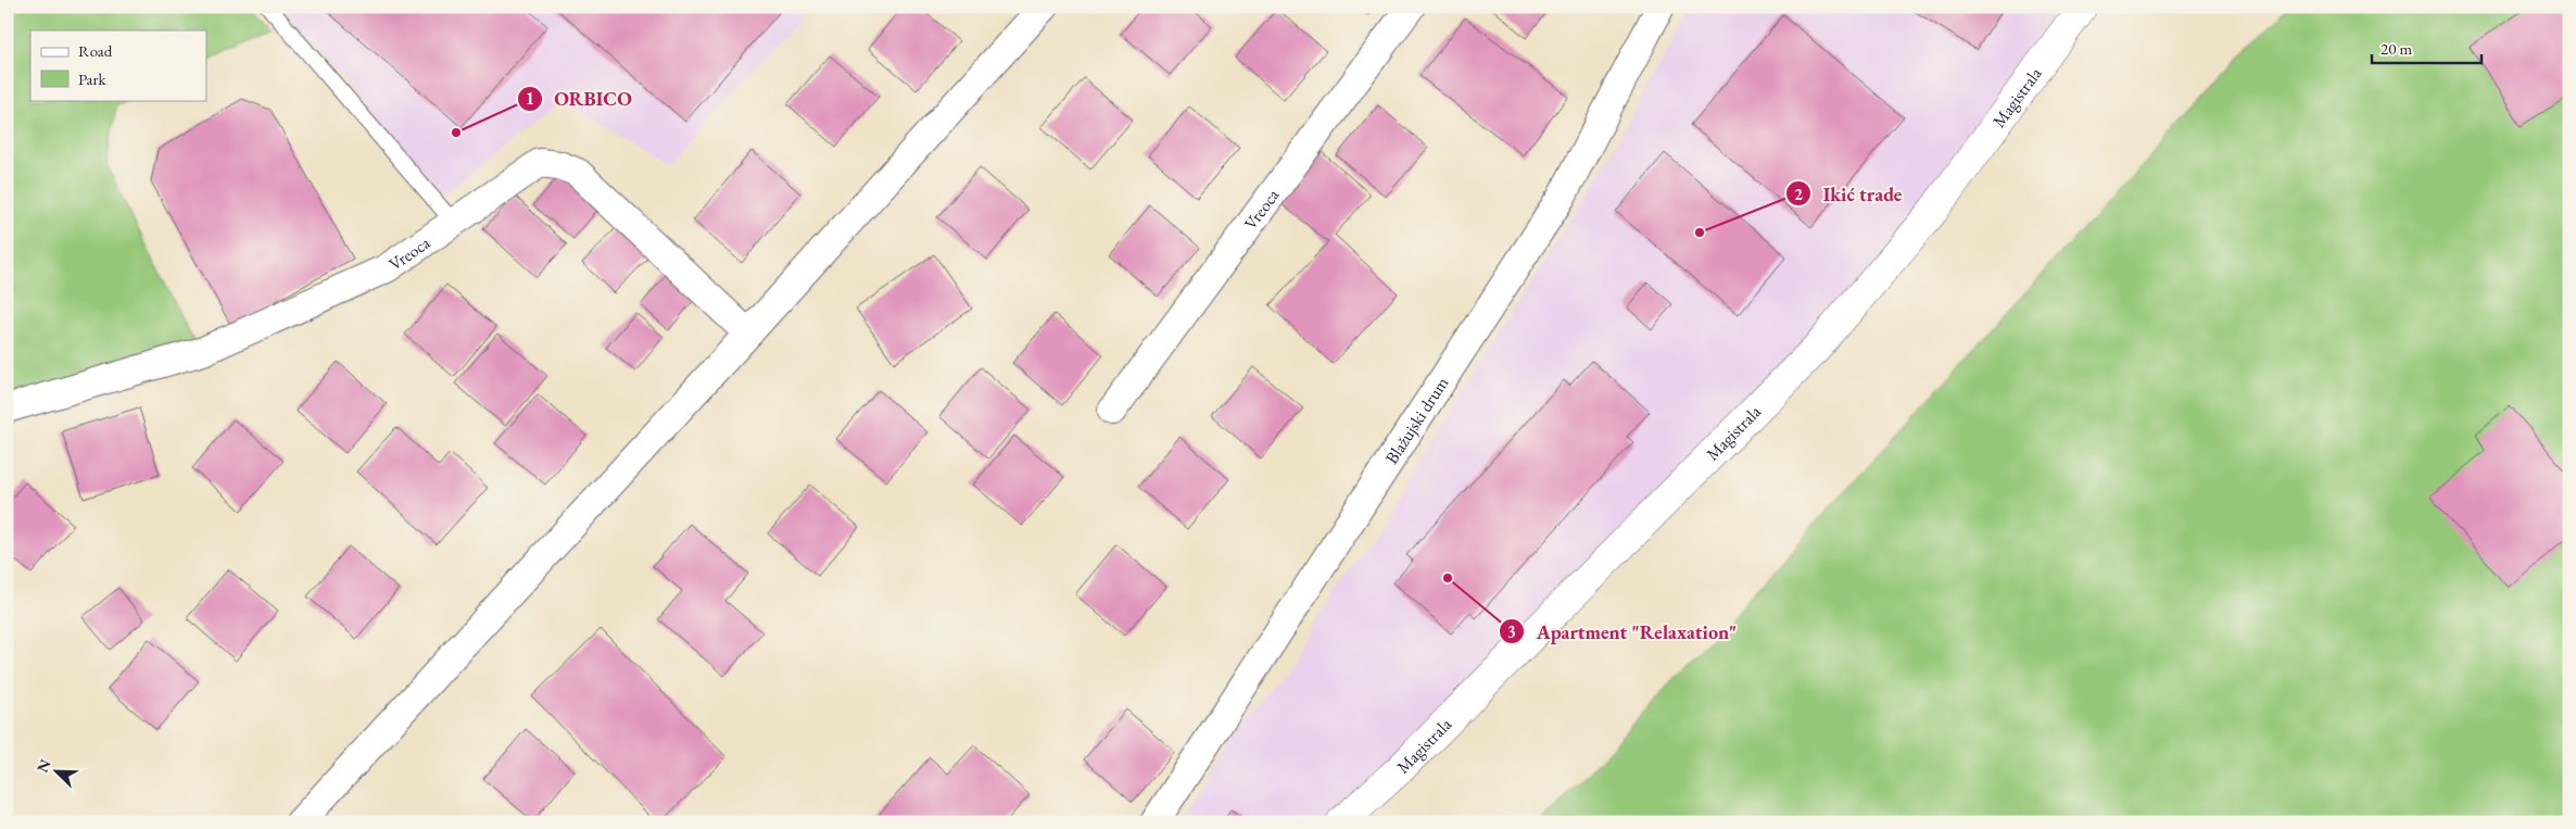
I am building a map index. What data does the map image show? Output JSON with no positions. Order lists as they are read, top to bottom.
{
  "streets": {
    "main road": ["Magistrala"],
    "street": ["Vreoca", "Blažujski drum"]
  },
  "places": ["ORBICO", "Ikić trade", "Apartment \"Relaxation\""],
  "legend": ["Road", "Park"],
  "scale_bar": "20 m",
  "north": "top left"
}
